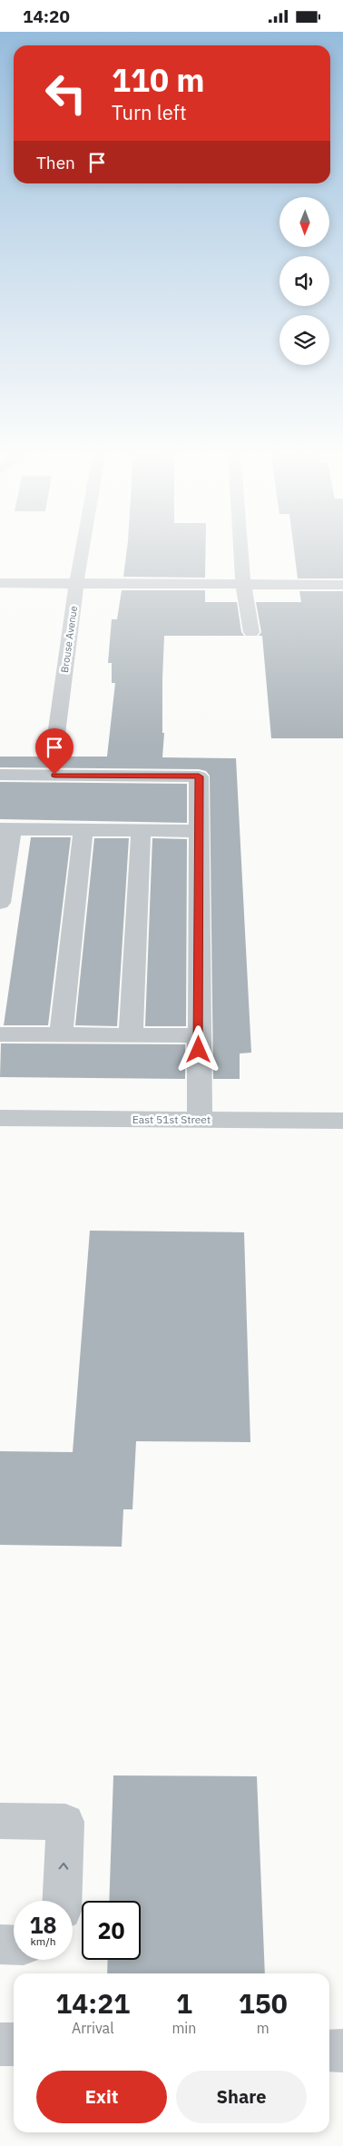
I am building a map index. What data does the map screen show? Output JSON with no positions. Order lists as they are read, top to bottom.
{
  "streets": {
    "street": ["Brouse Avenue", "East 51st Street"]
  },
  "north": "bottom",
  "page": {
    "status": "14:20",
    "turn": ["110 m", "Turn left"],
    "then": "Then",
    "speed": "18 km/h",
    "limit": "20",
    "eta": [
      "14:21",
      "Arrival",
      "1",
      "min",
      "150",
      "m"
    ],
    "buttons": ["Exit", "Share"]
  }
}
